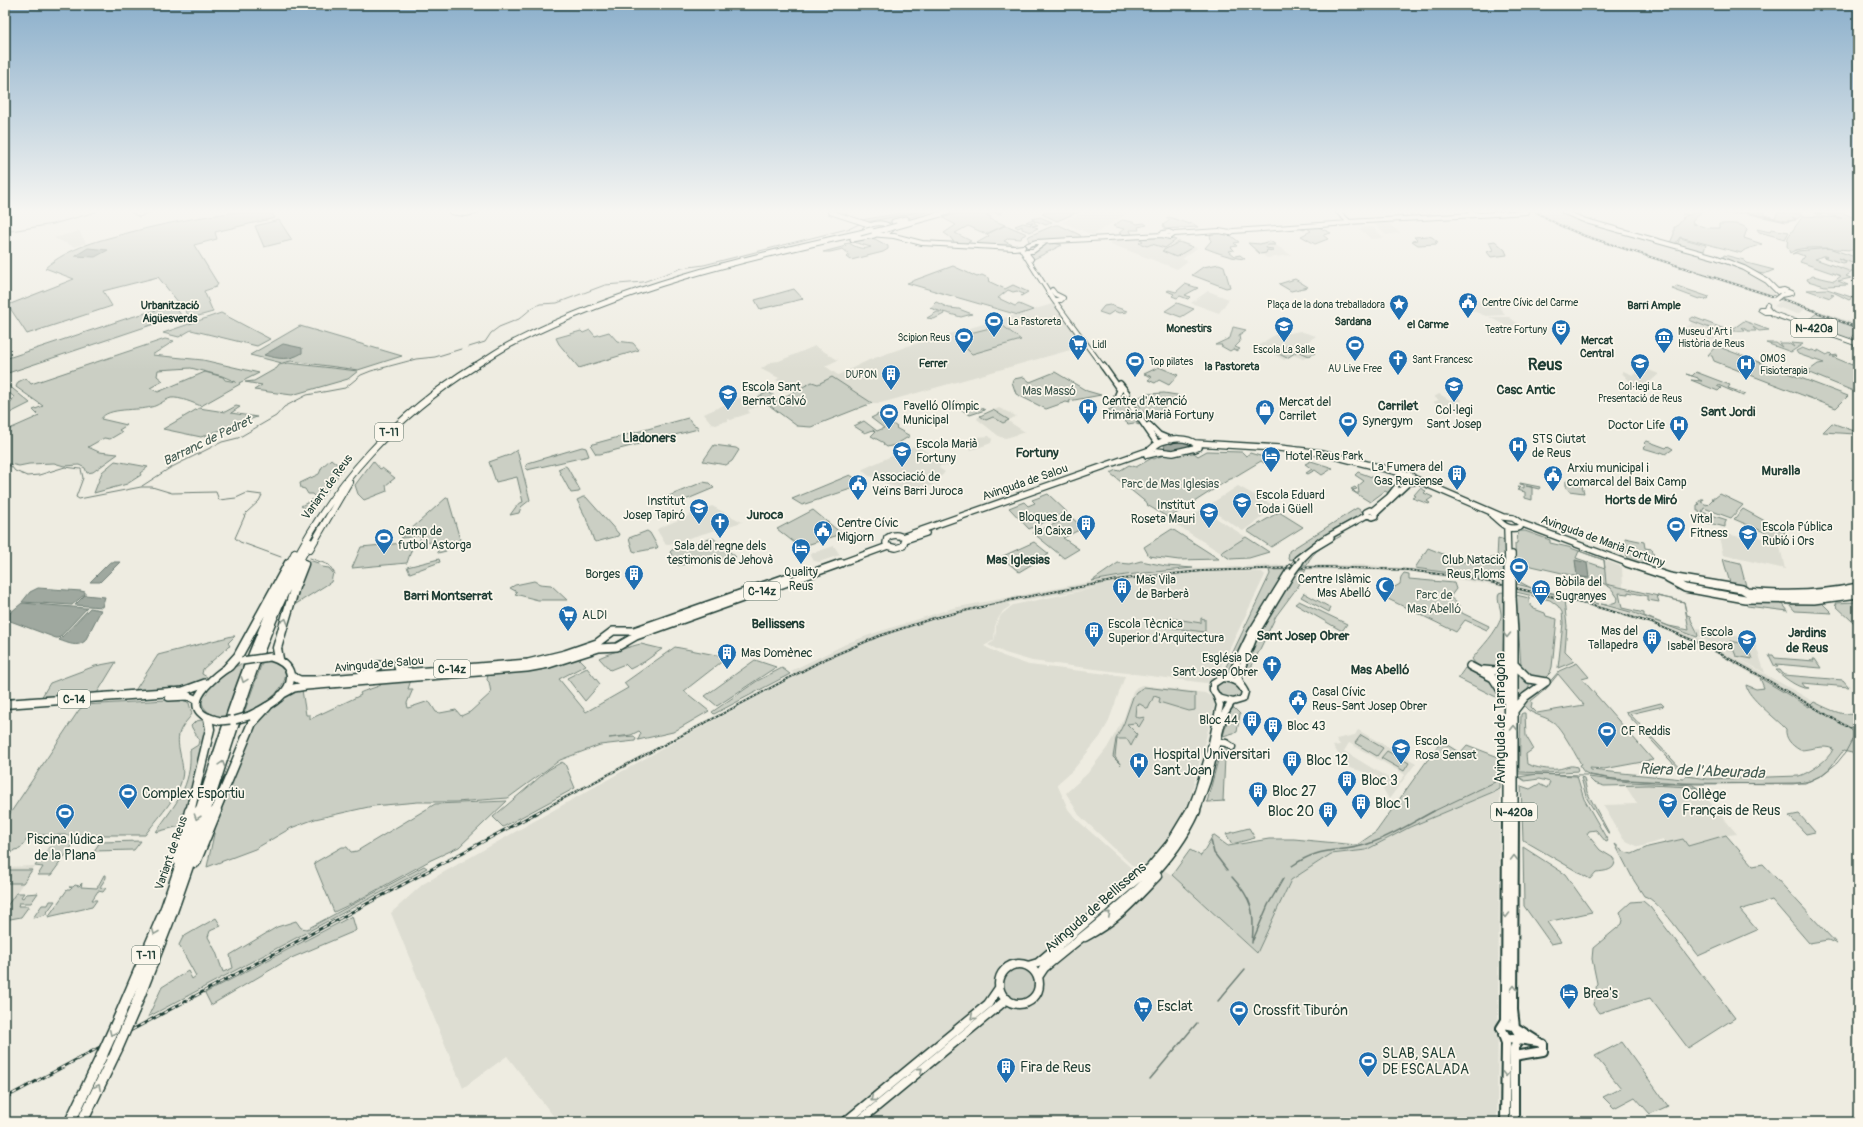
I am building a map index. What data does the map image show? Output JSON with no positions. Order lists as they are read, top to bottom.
{
  "streets": {
    "highway": ["T-11", "Variant de Reus", "C-14"],
    "main road": [
      "N-420a",
      "Avinguda de Salou",
      "Avinguda de Marià Fortuny",
      "C-14z",
      "Avinguda de Tarragona",
      "Avinguda de Bellissens"
    ]
  },
  "crossings": [
    ["N-420a", "Avinguda de Tarragona"],
    ["Avinguda de Salou", "C-14z"],
    ["Avinguda de Marià Fortuny", "Avinguda de Tarragona"]
  ],
  "districts": [
    "Urbanització Aigüesverds",
    "Barri Ample",
    "Sardana",
    "el Carme",
    "Monestirs",
    "Mercat Central",
    "Ferrer",
    "Reus",
    "la Pastoreta",
    "Casc Antic",
    "Carrilet",
    "Sant Jordi",
    "Lladoners",
    "Fortuny",
    "Muralla",
    "Horts de Miró",
    "Juroca",
    "Mas Iglesias",
    "Barri Montserrat",
    "Bellissens",
    "Jardins de Reus",
    "Sant Josep Obrer",
    "Mas Abelló"
  ],
  "water": ["Barranc de Pedret", "Riera de l'Abeurada"],
  "parks": ["Mas Massó", "Parc de Mas Iglesias", "Parc de Mas Abelló"],
  "places": {
    "public building": [
      "Centre Cívic del Carme",
      "Arxiu municipal i comarcal del Baix Camp",
      "Associació de Veïns Barri Juroca",
      "Centre Cívic Migjorn",
      "Casal Cívic Reus-Sant Josep Obrer"
    ],
    "place": ["Plaça de la dona treballadora"],
    "sports": [
      "La Pastoreta",
      "Scipion Reus",
      "AU Live Free",
      "Top pilates",
      "Pavelló Olímpic Municipal",
      "Synergym",
      "Vital Fitness",
      "Camp de futbol Astorga",
      "Club Natació Reus Ploms",
      "CF Reddis",
      "Complex Esportiu",
      "Piscina lúdica de la Plana",
      "Crossfit Tiburón",
      "SLAB, SALA DE ESCALADA"
    ],
    "school or university": [
      "Escola La Salle",
      "Col·legi La Presentació de Reus",
      "Col·legi Sant Josep",
      "Escola Sant Bernat Calvó",
      "Escola Marià Fortuny",
      "Escola Eduard Toda i Güell",
      "Institut Josep Tapiró",
      "Institut Roseta Mauri",
      "Escola Pública Rubió i Ors",
      "Escola Isabel Besora",
      "Escola Rosa Sensat",
      "Collège Français de Reus"
    ],
    "theatre": ["Teatre Fortuny"],
    "museum": ["Museu d'Art i Història de Reus", "Bòbila del Sugranyes"],
    "supermarket": ["Lidl", "ALDI", "Esclat"],
    "church": ["Sant Francesc", "Sala del regne dels testimonis de Jehovà", "Església De Sant Josep Obrer"],
    "hospital": [
      "OMOS Fisioterapia",
      "Centre d'Atenció Primària Marià Fortuny",
      "Doctor Life",
      "STS Ciutat de Reus",
      "Hospital Universitari Sant Joan"
    ],
    "building": [
      "DUPON",
      "La Fumera del Gas Reusense",
      "Bloques de la Caixa",
      "Borges",
      "Mas Vila de Barberà",
      "Escola Tècnica Superior d'Arquitectura",
      "Mas del Tallapedra",
      "Mas Domènec",
      "Bloc 44",
      "Bloc 43",
      "Bloc 12",
      "Bloc 3",
      "Bloc 27",
      "Bloc 1",
      "Bloc 20",
      "Fira de Reus"
    ],
    "shop": ["Mercat del Carrilet"],
    "hotel": ["Hotel Reus Park", "Quality Reus", "Brea's"],
    "mosque": ["Centre Islàmic Mas Abelló"]
  }
}
